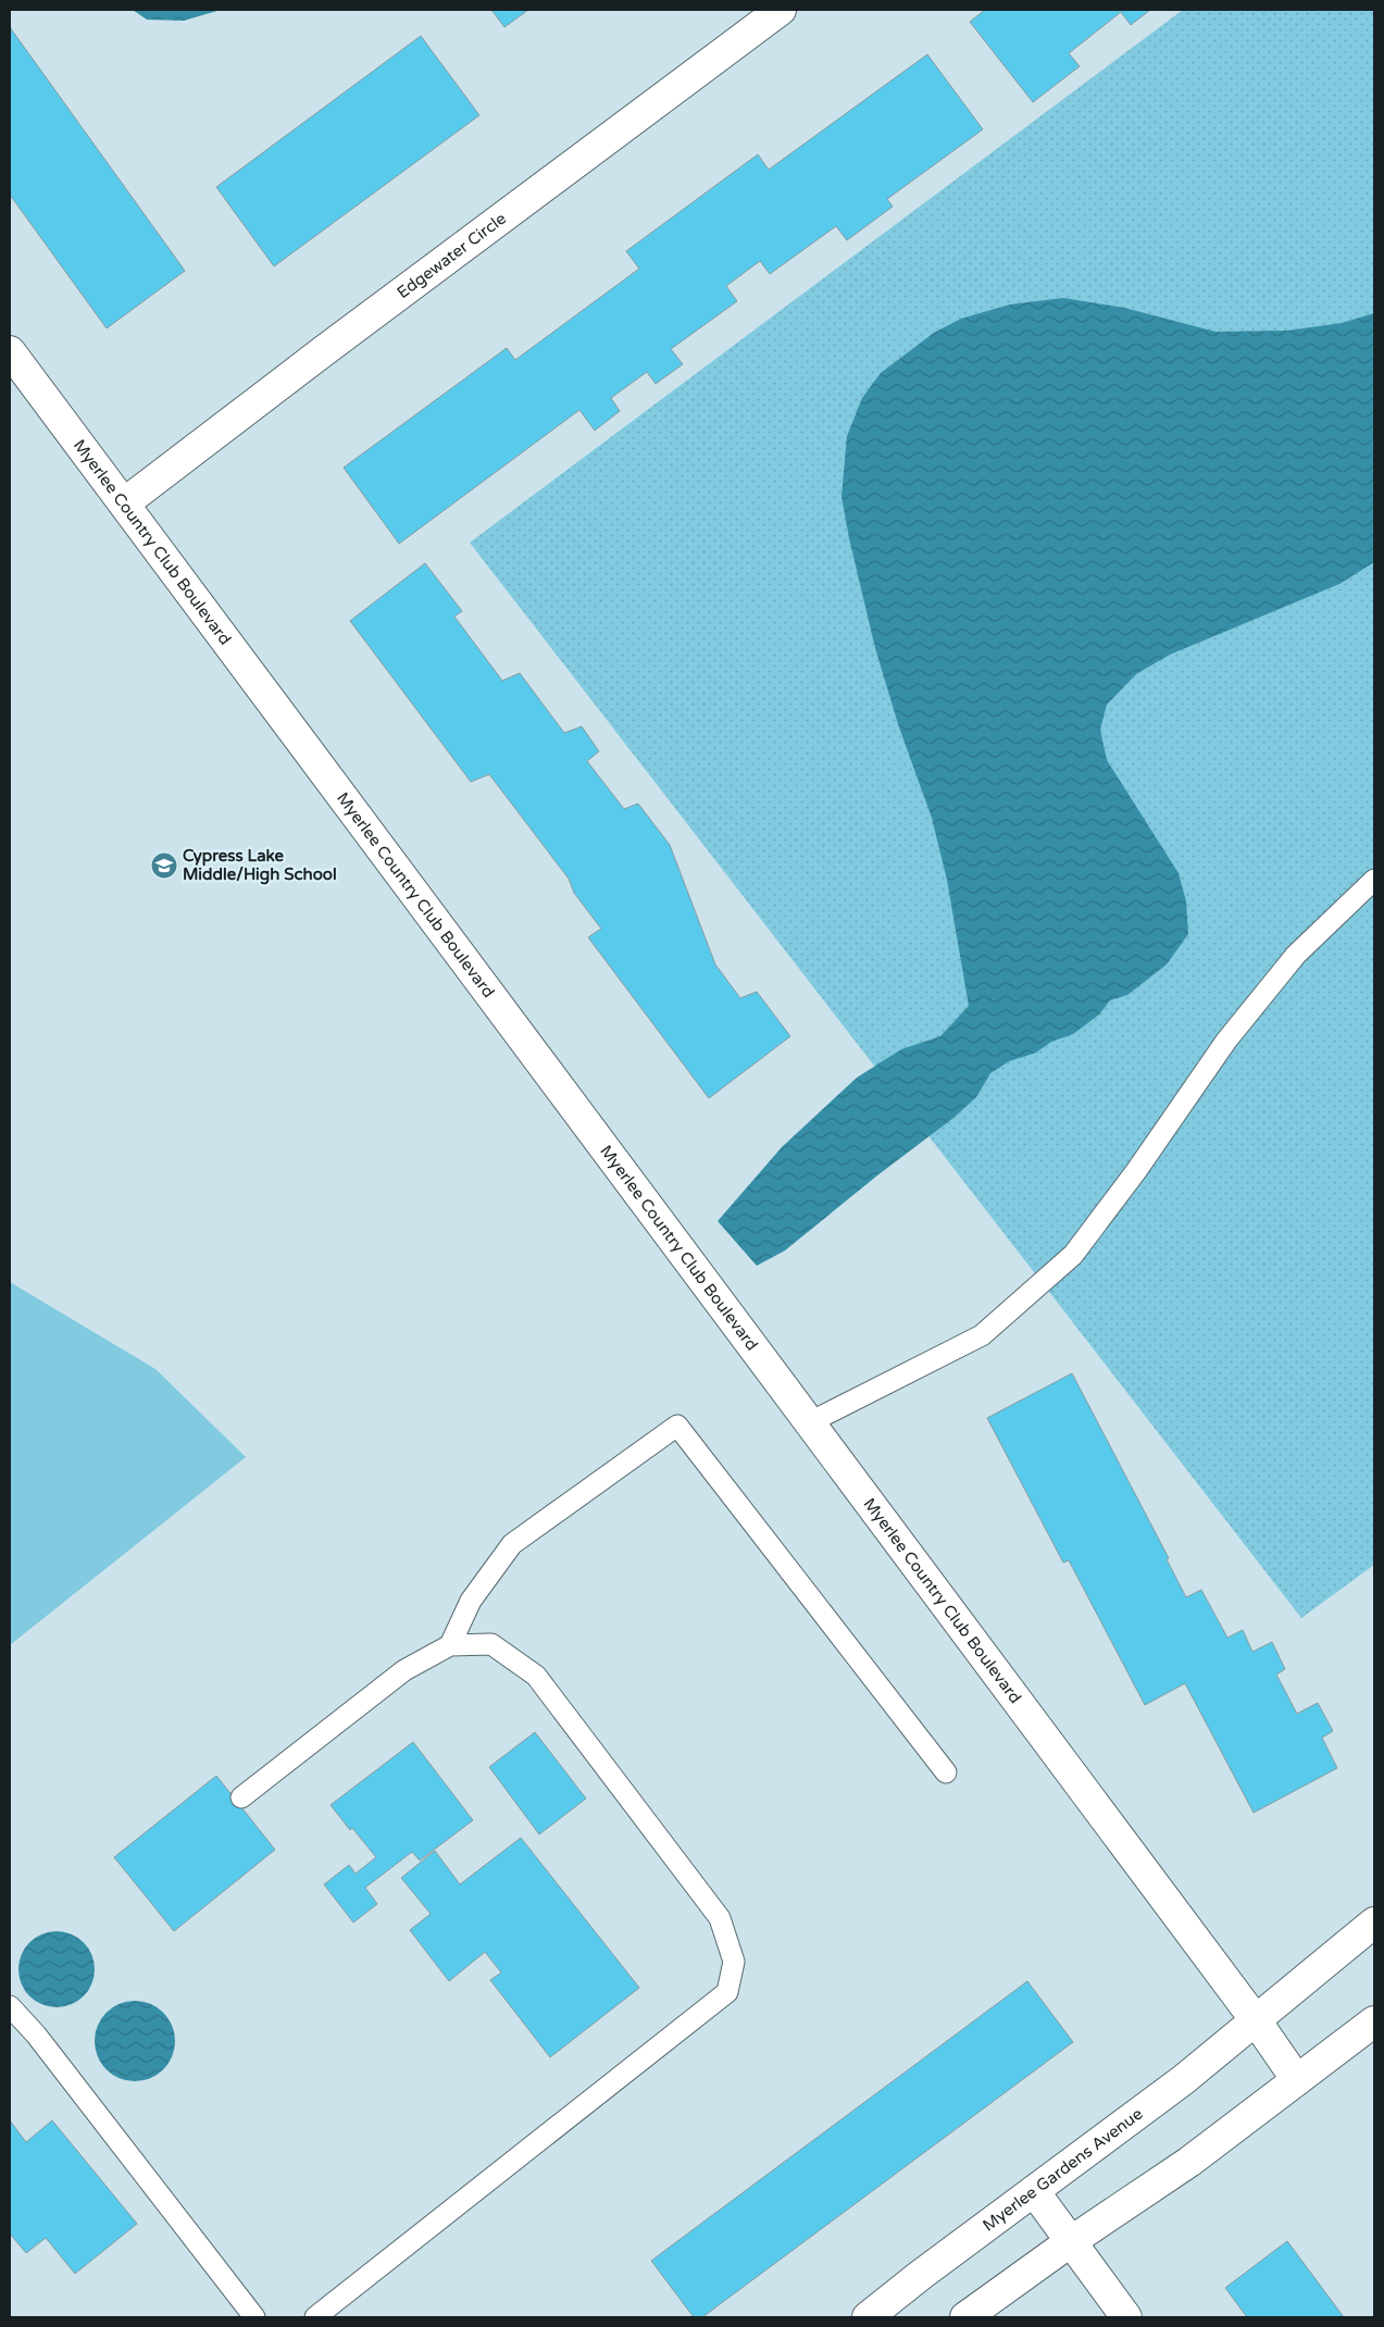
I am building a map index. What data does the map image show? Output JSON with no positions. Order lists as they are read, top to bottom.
{
  "streets": {
    "street": ["Edgewater Circle", "Myerlee Country Club Boulevard", "Myerlee Gardens Avenue"]
  },
  "crossings": [
    ["Edgewater Circle", "Myerlee Country Club Boulevard"],
    ["Myerlee Country Club Boulevard", "Myerlee Gardens Avenue"]
  ],
  "places": {
    "school or university": ["Cypress Lake Middle/High School"]
  }
}
